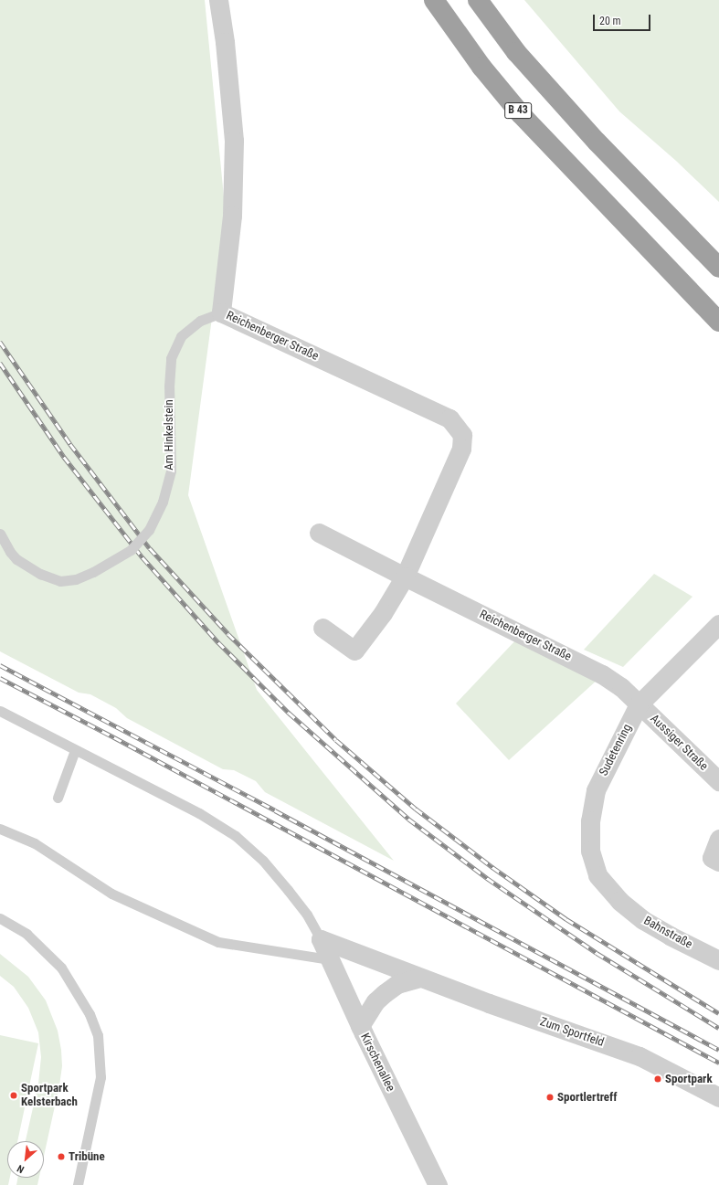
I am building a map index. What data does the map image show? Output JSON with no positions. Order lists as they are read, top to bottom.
{
  "streets": {
    "highway": ["B 43"],
    "street": [
      "Reichenberger Straße",
      "Aussiger Straße",
      "Sudetenring",
      "Bahnstraße",
      "Zum Sportfeld",
      "Kirschenallee"
    ],
    "lane": ["Am Hinkelstein"]
  },
  "crossings": [
    ["Reichenberger Straße", "Am Hinkelstein"],
    ["Reichenberger Straße", "Aussiger Straße"],
    ["Reichenberger Straße", "Sudetenring"],
    ["Aussiger Straße", "Sudetenring"],
    ["Sudetenring", "Bahnstraße"],
    ["Zum Sportfeld", "Kirschenallee"]
  ],
  "places": [
    "Sportpark",
    "Sportpark Kelsterbach",
    "Sportlertreff",
    "Tribüne"
  ],
  "scale_bar": "20 m",
  "north": "bottom left"
}
